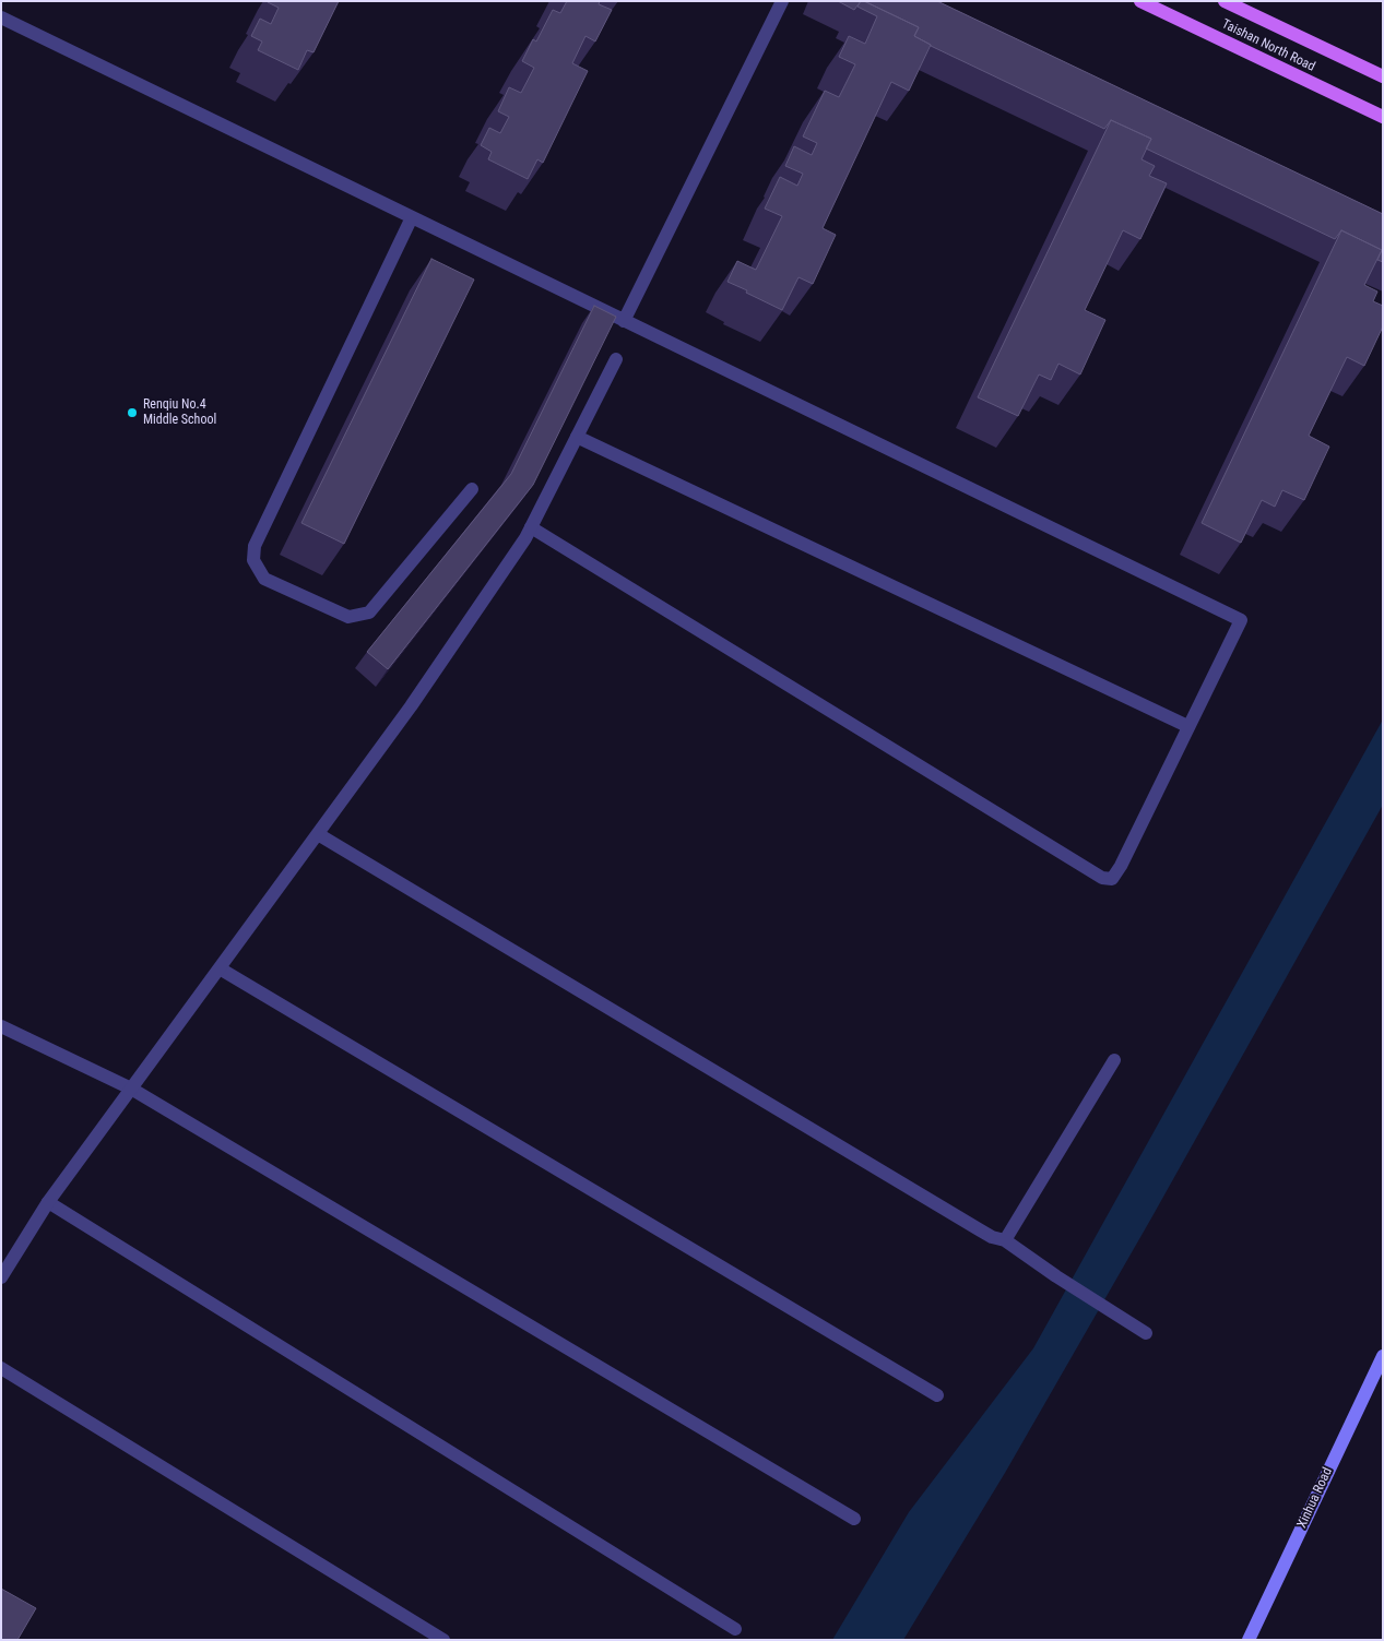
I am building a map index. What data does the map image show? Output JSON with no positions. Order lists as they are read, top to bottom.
{
  "streets": {
    "main road": ["Taishan North Road", "Xinhua Road"]
  },
  "places": ["Renqiu No.4 Middle School"]
}
